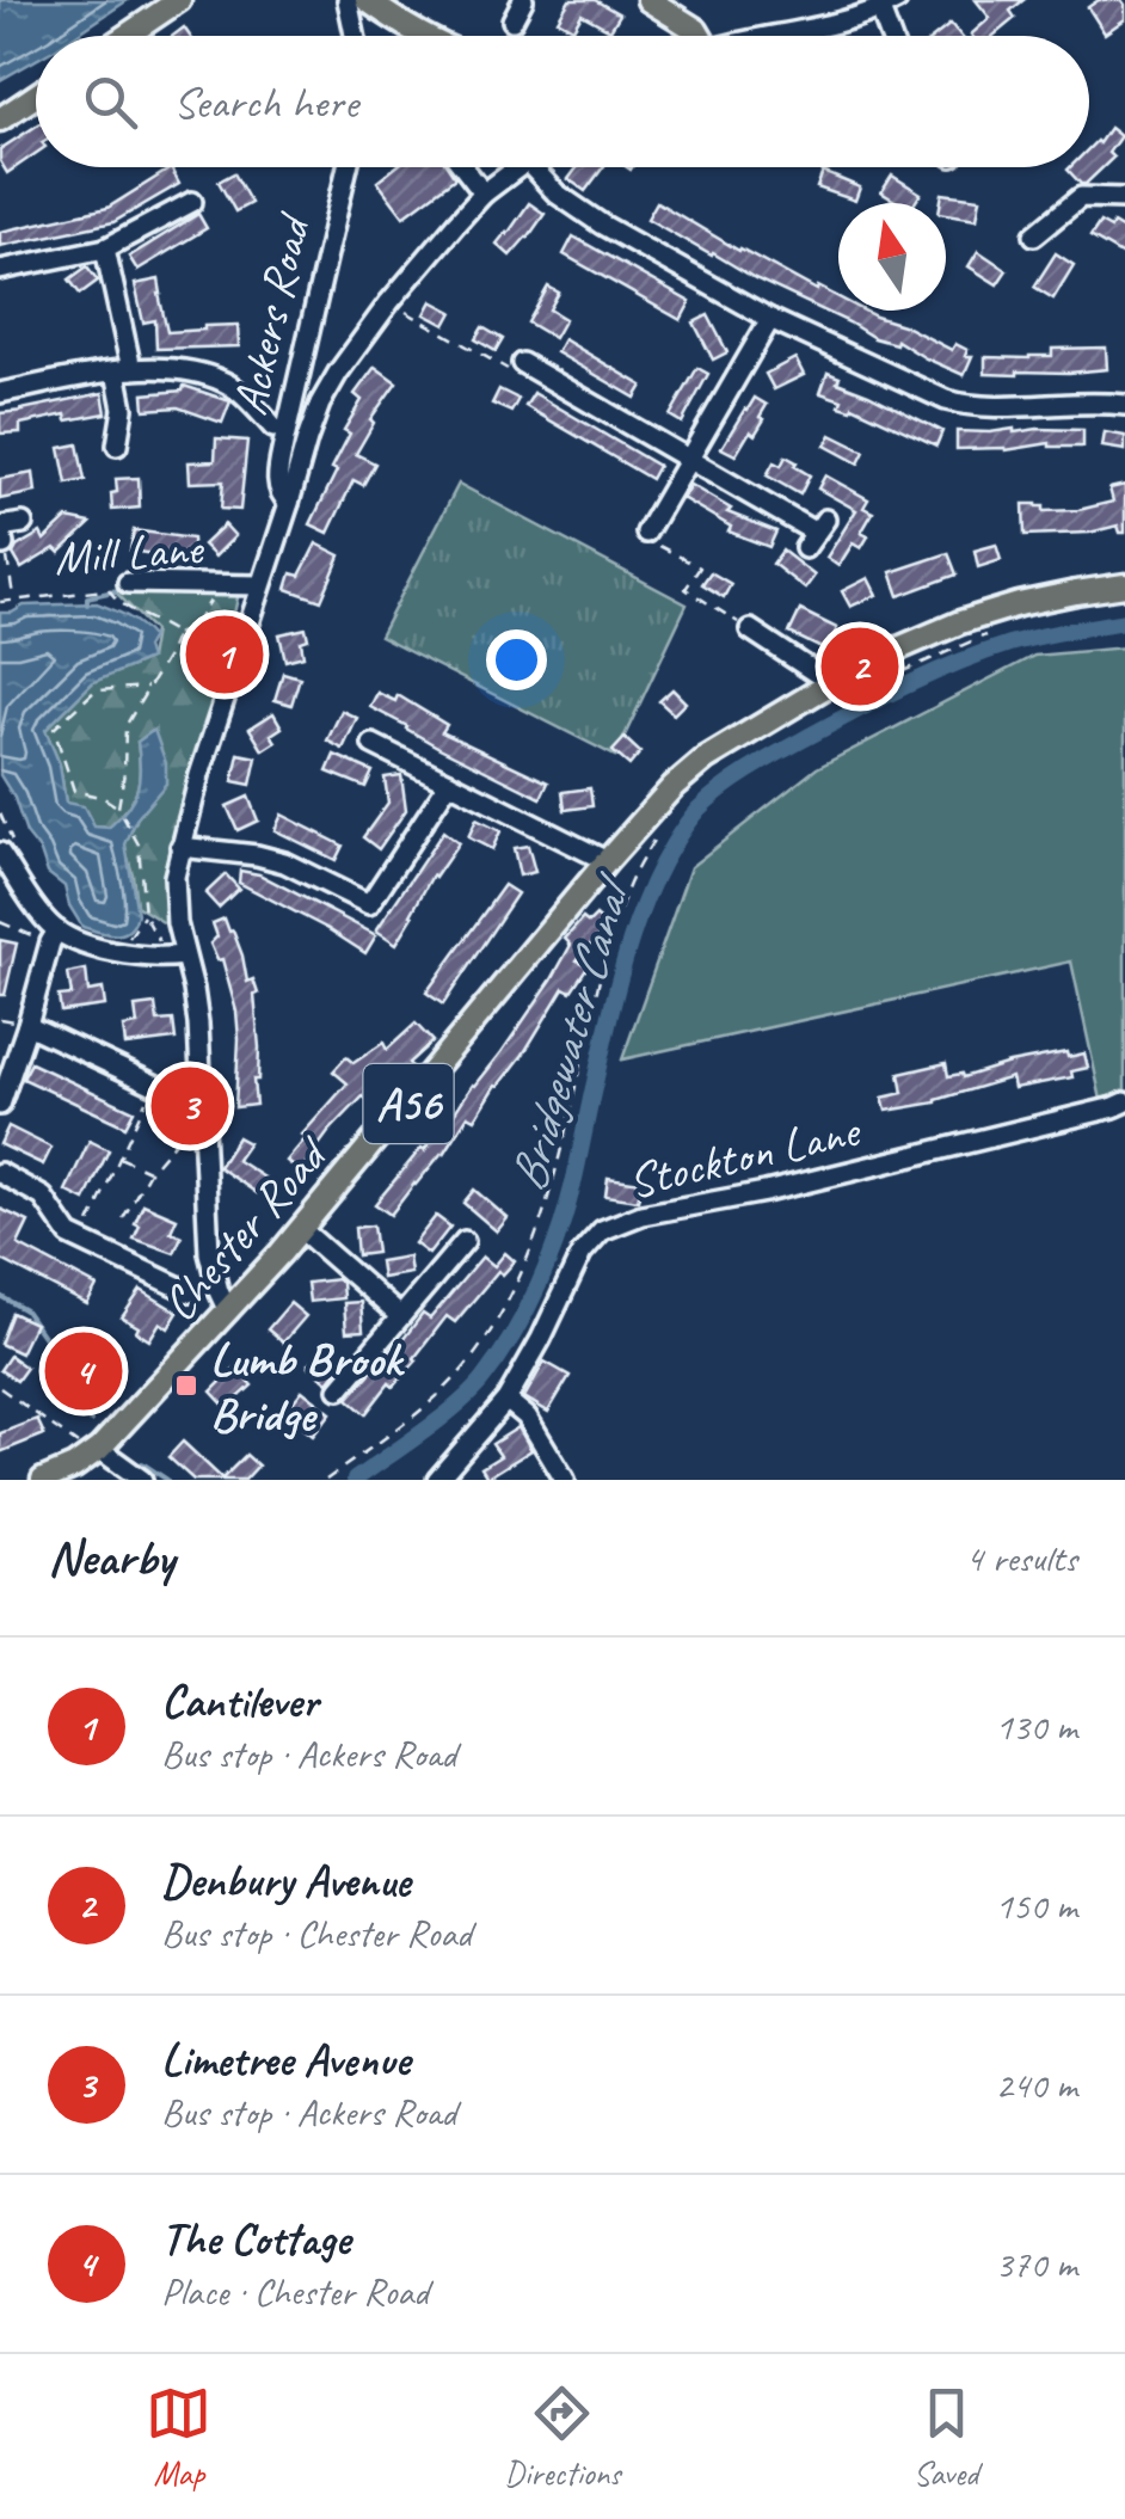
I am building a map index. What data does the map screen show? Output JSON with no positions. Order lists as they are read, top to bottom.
{
  "streets": {
    "main road": ["A56", "Chester Road"],
    "street": ["Ackers Road", "Mill Lane", "Stockton Lane"]
  },
  "crossings": [
    ["Ackers Road", "Mill Lane"],
    ["Ackers Road", "Chester Road"],
    ["A56", "Chester Road"]
  ],
  "water": ["Bridgewater Canal"],
  "places": {
    "transit": ["Lumb Brook Bridge"]
  },
  "north": "top",
  "page": {
    "search": "Search here",
    "pins": [
      "1",
      "2",
      "3",
      "4"
    ],
    "heading": ["Nearby", "4 results"],
    "list": [
      {
        "mark": "1",
        "name": "Cantilever",
        "note": "Bus stop · Ackers Road",
        "value": "130 m"
      },
      {
        "mark": "2",
        "name": "Denbury Avenue",
        "note": "Bus stop · Chester Road",
        "value": "150 m"
      },
      {
        "mark": "3",
        "name": "Limetree Avenue",
        "note": "Bus stop · Ackers Road",
        "value": "240 m"
      },
      {
        "mark": "4",
        "name": "The Cottage",
        "note": "Place · Chester Road",
        "value": "370 m"
      }
    ],
    "nav": ["Map", "Directions", "Saved"]
  }
}
